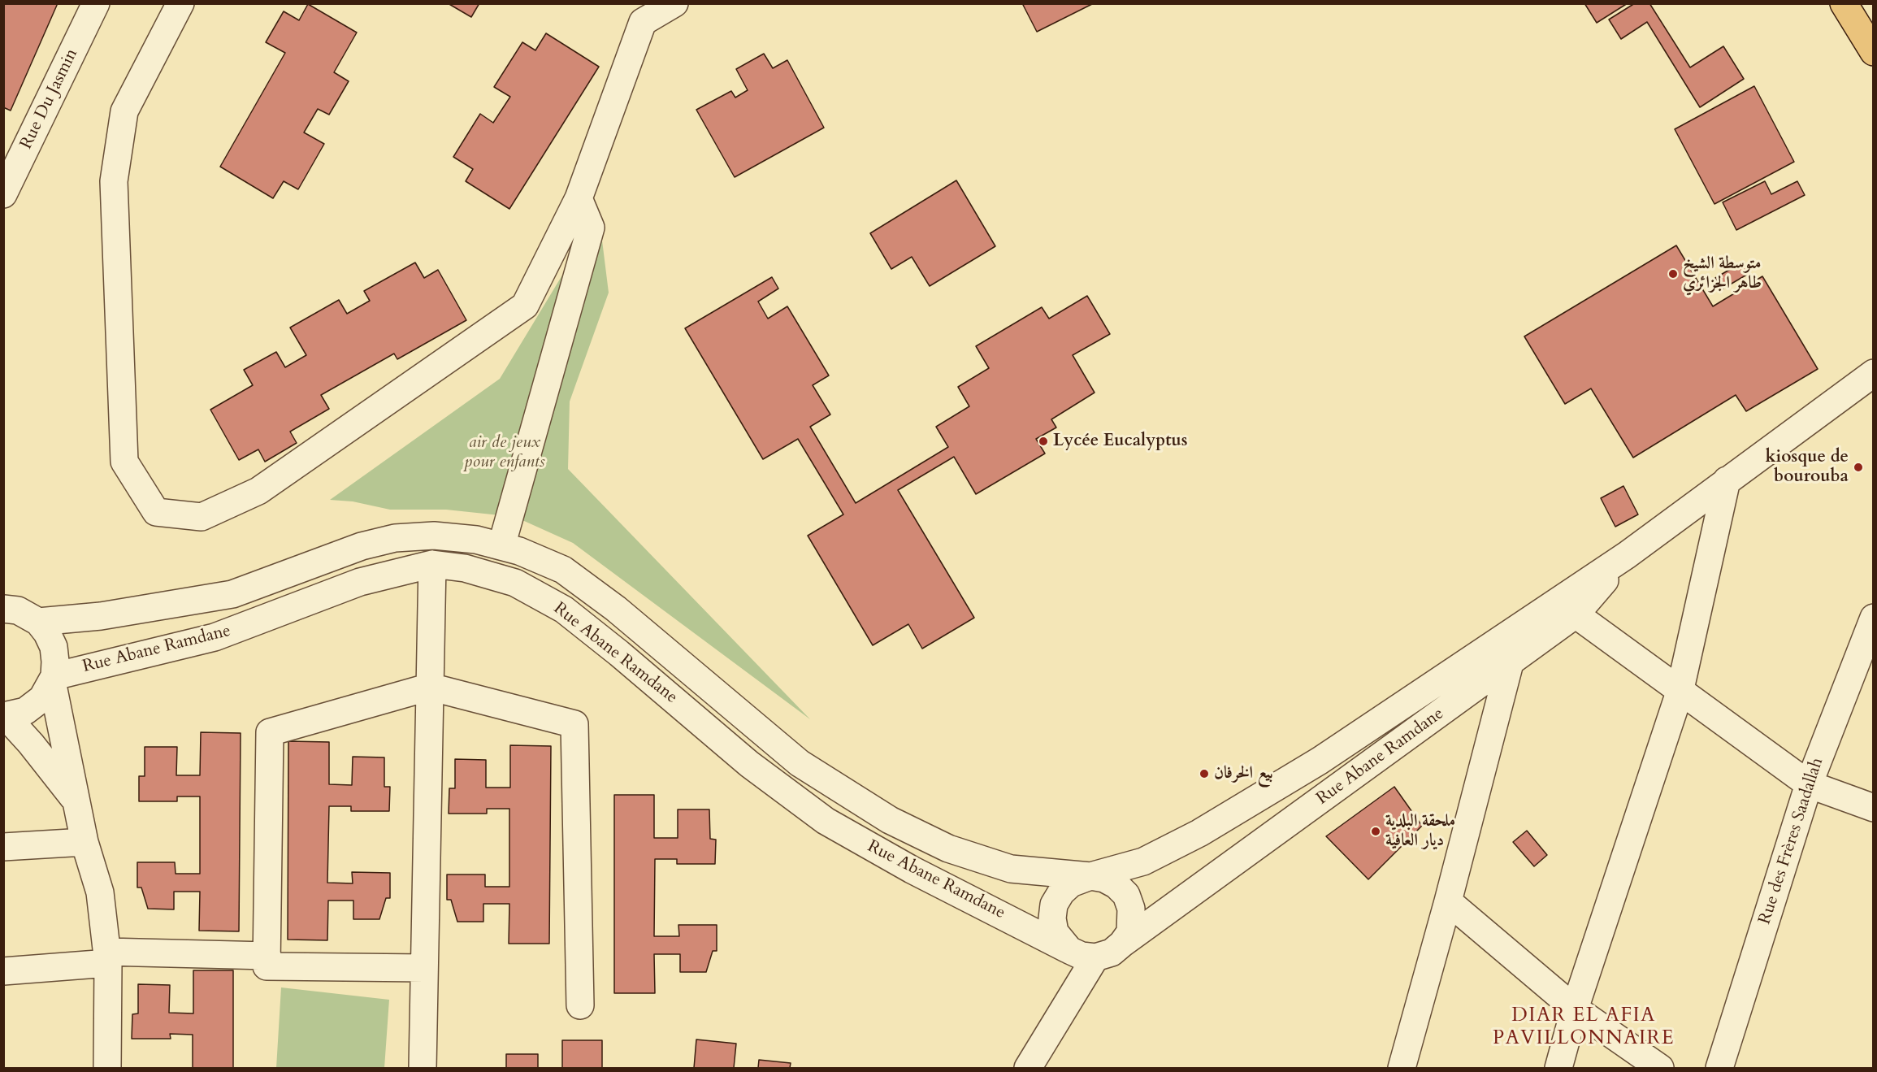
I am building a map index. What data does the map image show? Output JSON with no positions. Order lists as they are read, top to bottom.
{
  "streets": {
    "street": ["Rue Du Jasmin", "Rue Abane Ramdane", "Rue des Frères Saadallah"]
  },
  "districts": ["DIAR EL AFIA PAVILLONNAIRE"],
  "parks": ["air de jeux pour enfants"],
  "places": [
    "متوسطة الشيخ طاهر الجزائري",
    "Lycée Eucalyptus",
    "kiosque de bourouba",
    "بيع الخرفان",
    "ملحقة البلدية ديار العافية"
  ]
}
